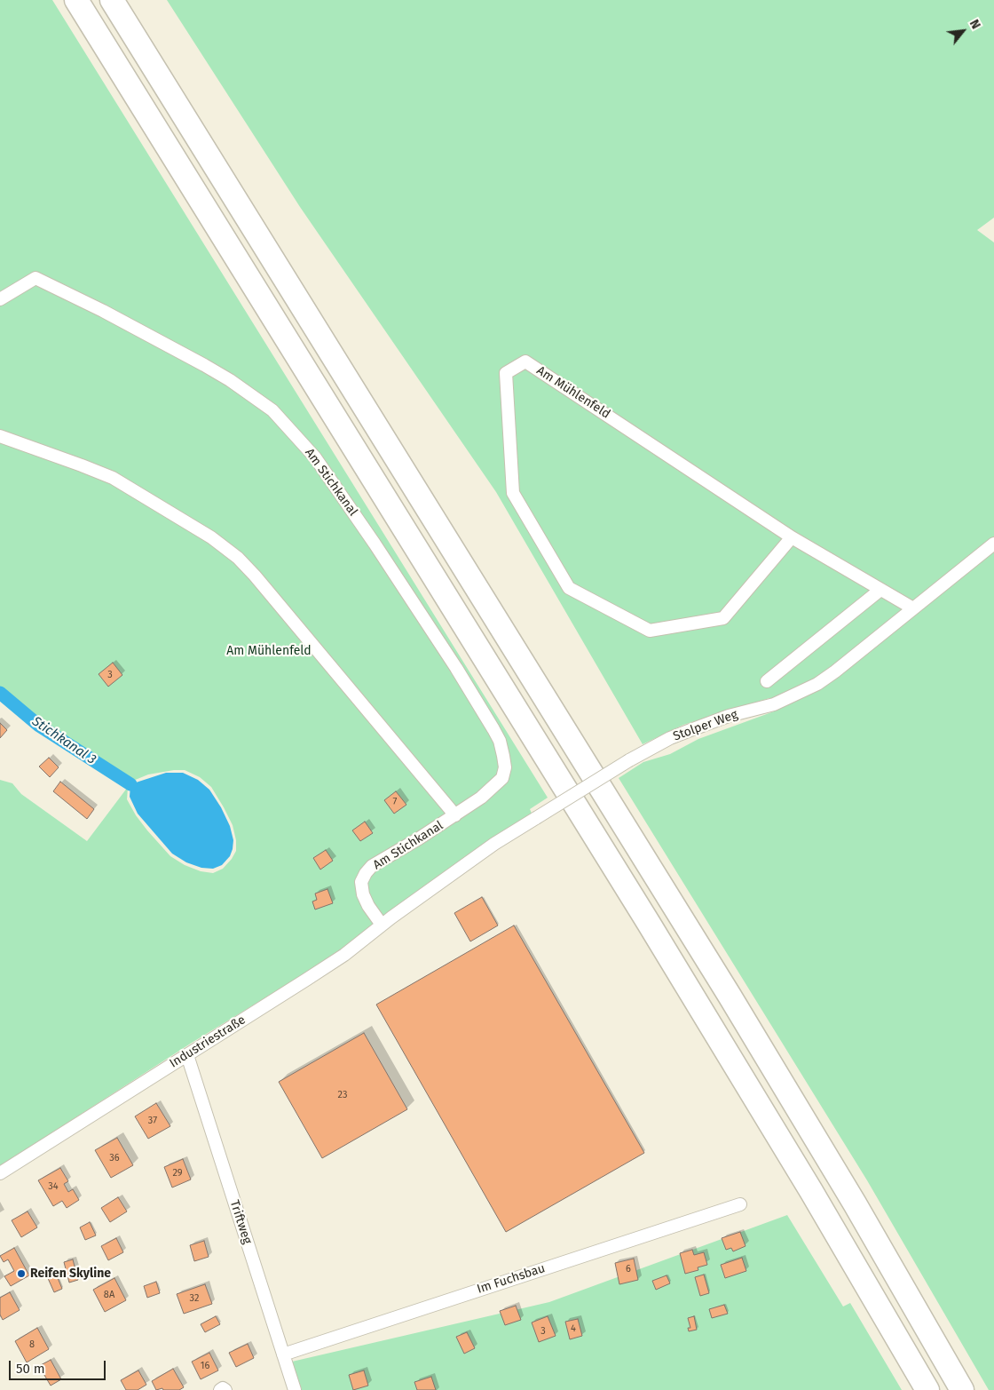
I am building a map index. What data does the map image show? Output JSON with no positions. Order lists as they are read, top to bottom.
{
  "streets": {
    "street": [
      "Am Mühlenfeld",
      "Am Stichkanal",
      "Stolper Weg",
      "Industriestraße",
      "Triftweg",
      "Im Fuchsbau"
    ]
  },
  "crossings": [
    ["Am Mühlenfeld", "Stolper Weg"],
    ["Am Stichkanal", "Industriestraße"],
    ["Stolper Weg", "Industriestraße"],
    ["Industriestraße", "Triftweg"],
    ["Triftweg", "Im Fuchsbau"]
  ],
  "water": ["Stichkanal 3"],
  "parks": ["Am Mühlenfeld"],
  "places": ["Reifen Skyline"],
  "house_numbers": [
    "3",
    "7",
    "23",
    "37",
    "36",
    "29",
    "34",
    "6",
    "8A",
    "32",
    "4",
    "3",
    "8",
    "16"
  ],
  "scale_bar": "50 m",
  "north": "top right"
}
